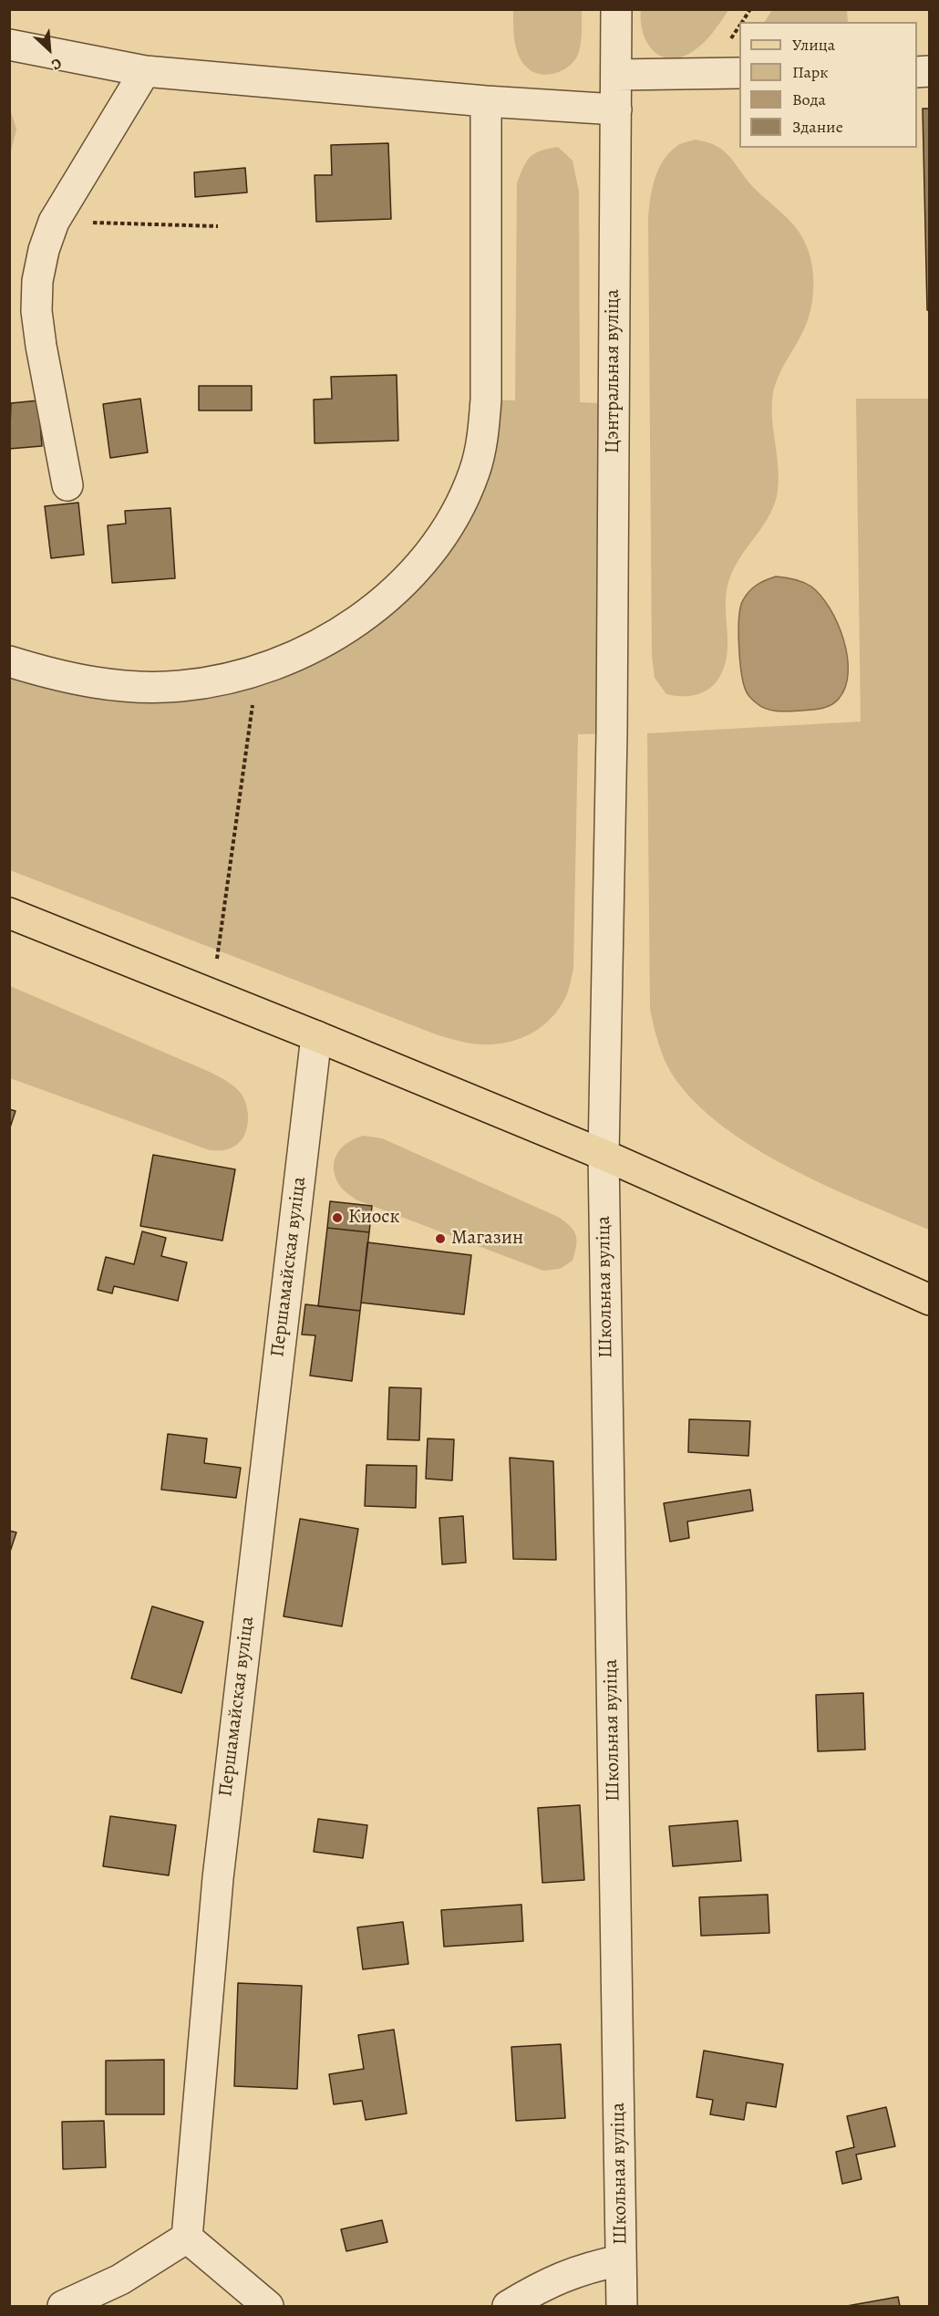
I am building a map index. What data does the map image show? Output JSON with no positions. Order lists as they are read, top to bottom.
{
  "streets": {
    "street": ["Цэнтральная вуліца", "Першамайская вуліца", "Школьная вуліца"]
  },
  "crossings": [
    ["Цэнтральная вуліца", "Школьная вуліца"]
  ],
  "places": ["Киоск", "Магазин"],
  "legend": [
    "Улица",
    "Парк",
    "Вода",
    "Здание"
  ],
  "north": "bottom right"
}
